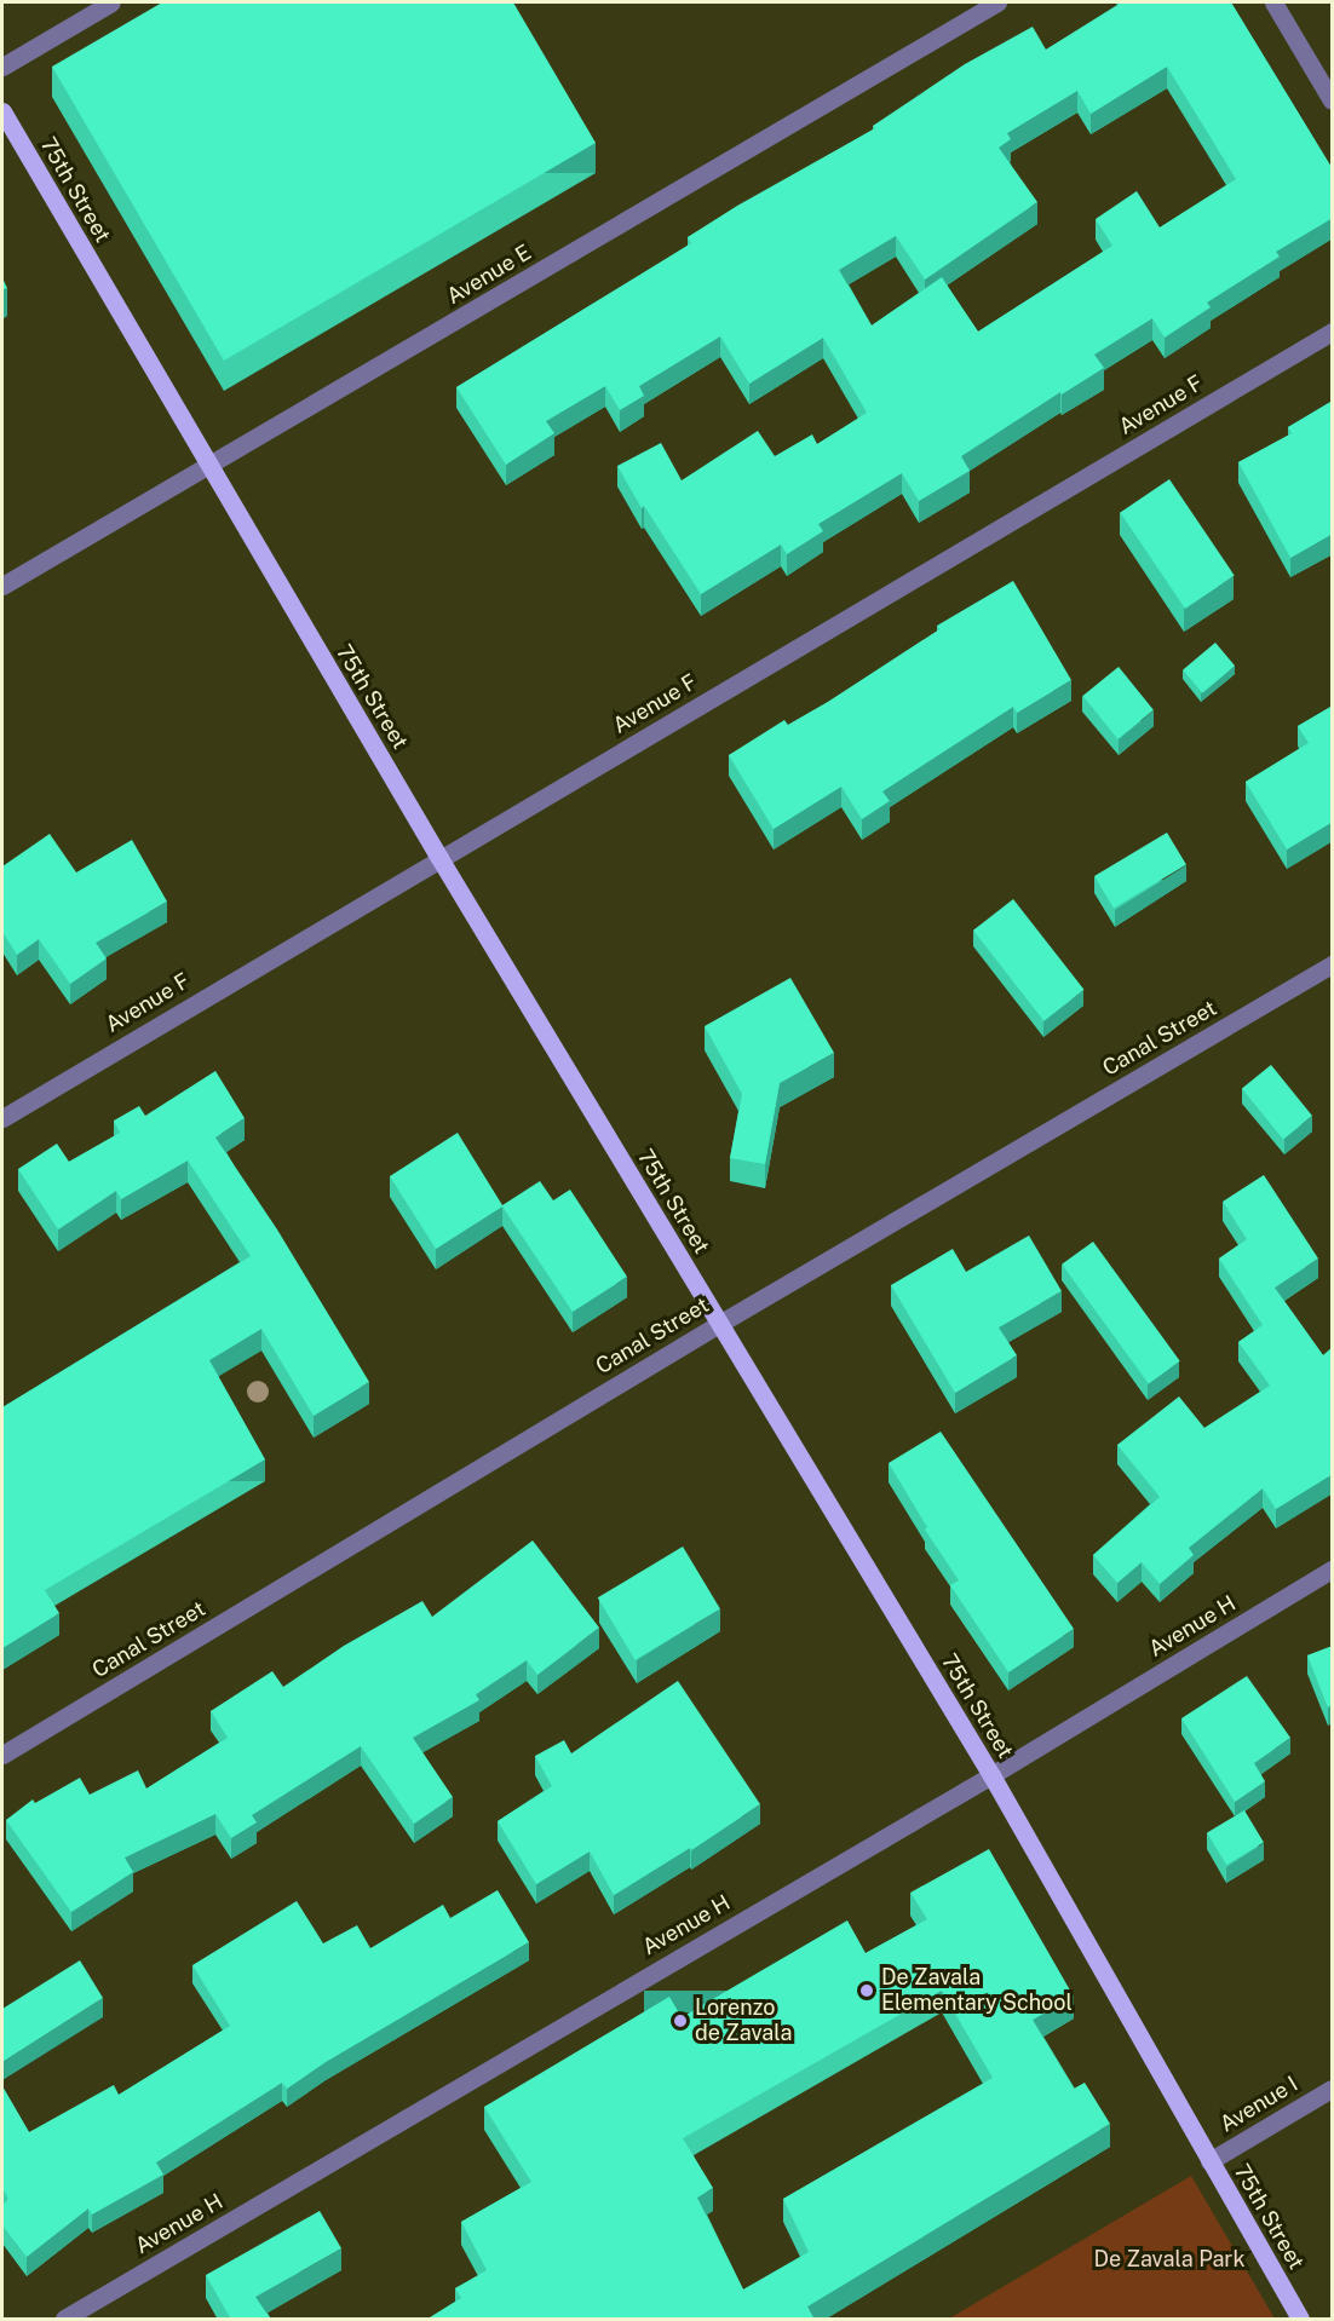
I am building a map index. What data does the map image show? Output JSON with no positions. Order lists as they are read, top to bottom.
{
  "streets": {
    "main road": ["75th Street"],
    "street": [
      "Avenue E",
      "Avenue F",
      "Canal Street",
      "Avenue H",
      "Avenue I"
    ]
  },
  "crossings": [
    ["75th Street", "Avenue E"],
    ["75th Street", "Avenue F"],
    ["75th Street", "Canal Street"],
    ["75th Street", "Avenue H"],
    ["75th Street", "Avenue I"]
  ],
  "parks": ["De Zavala Park"],
  "places": ["De Zavala Elementary School", "Lorenzo de Zavala"]
}
